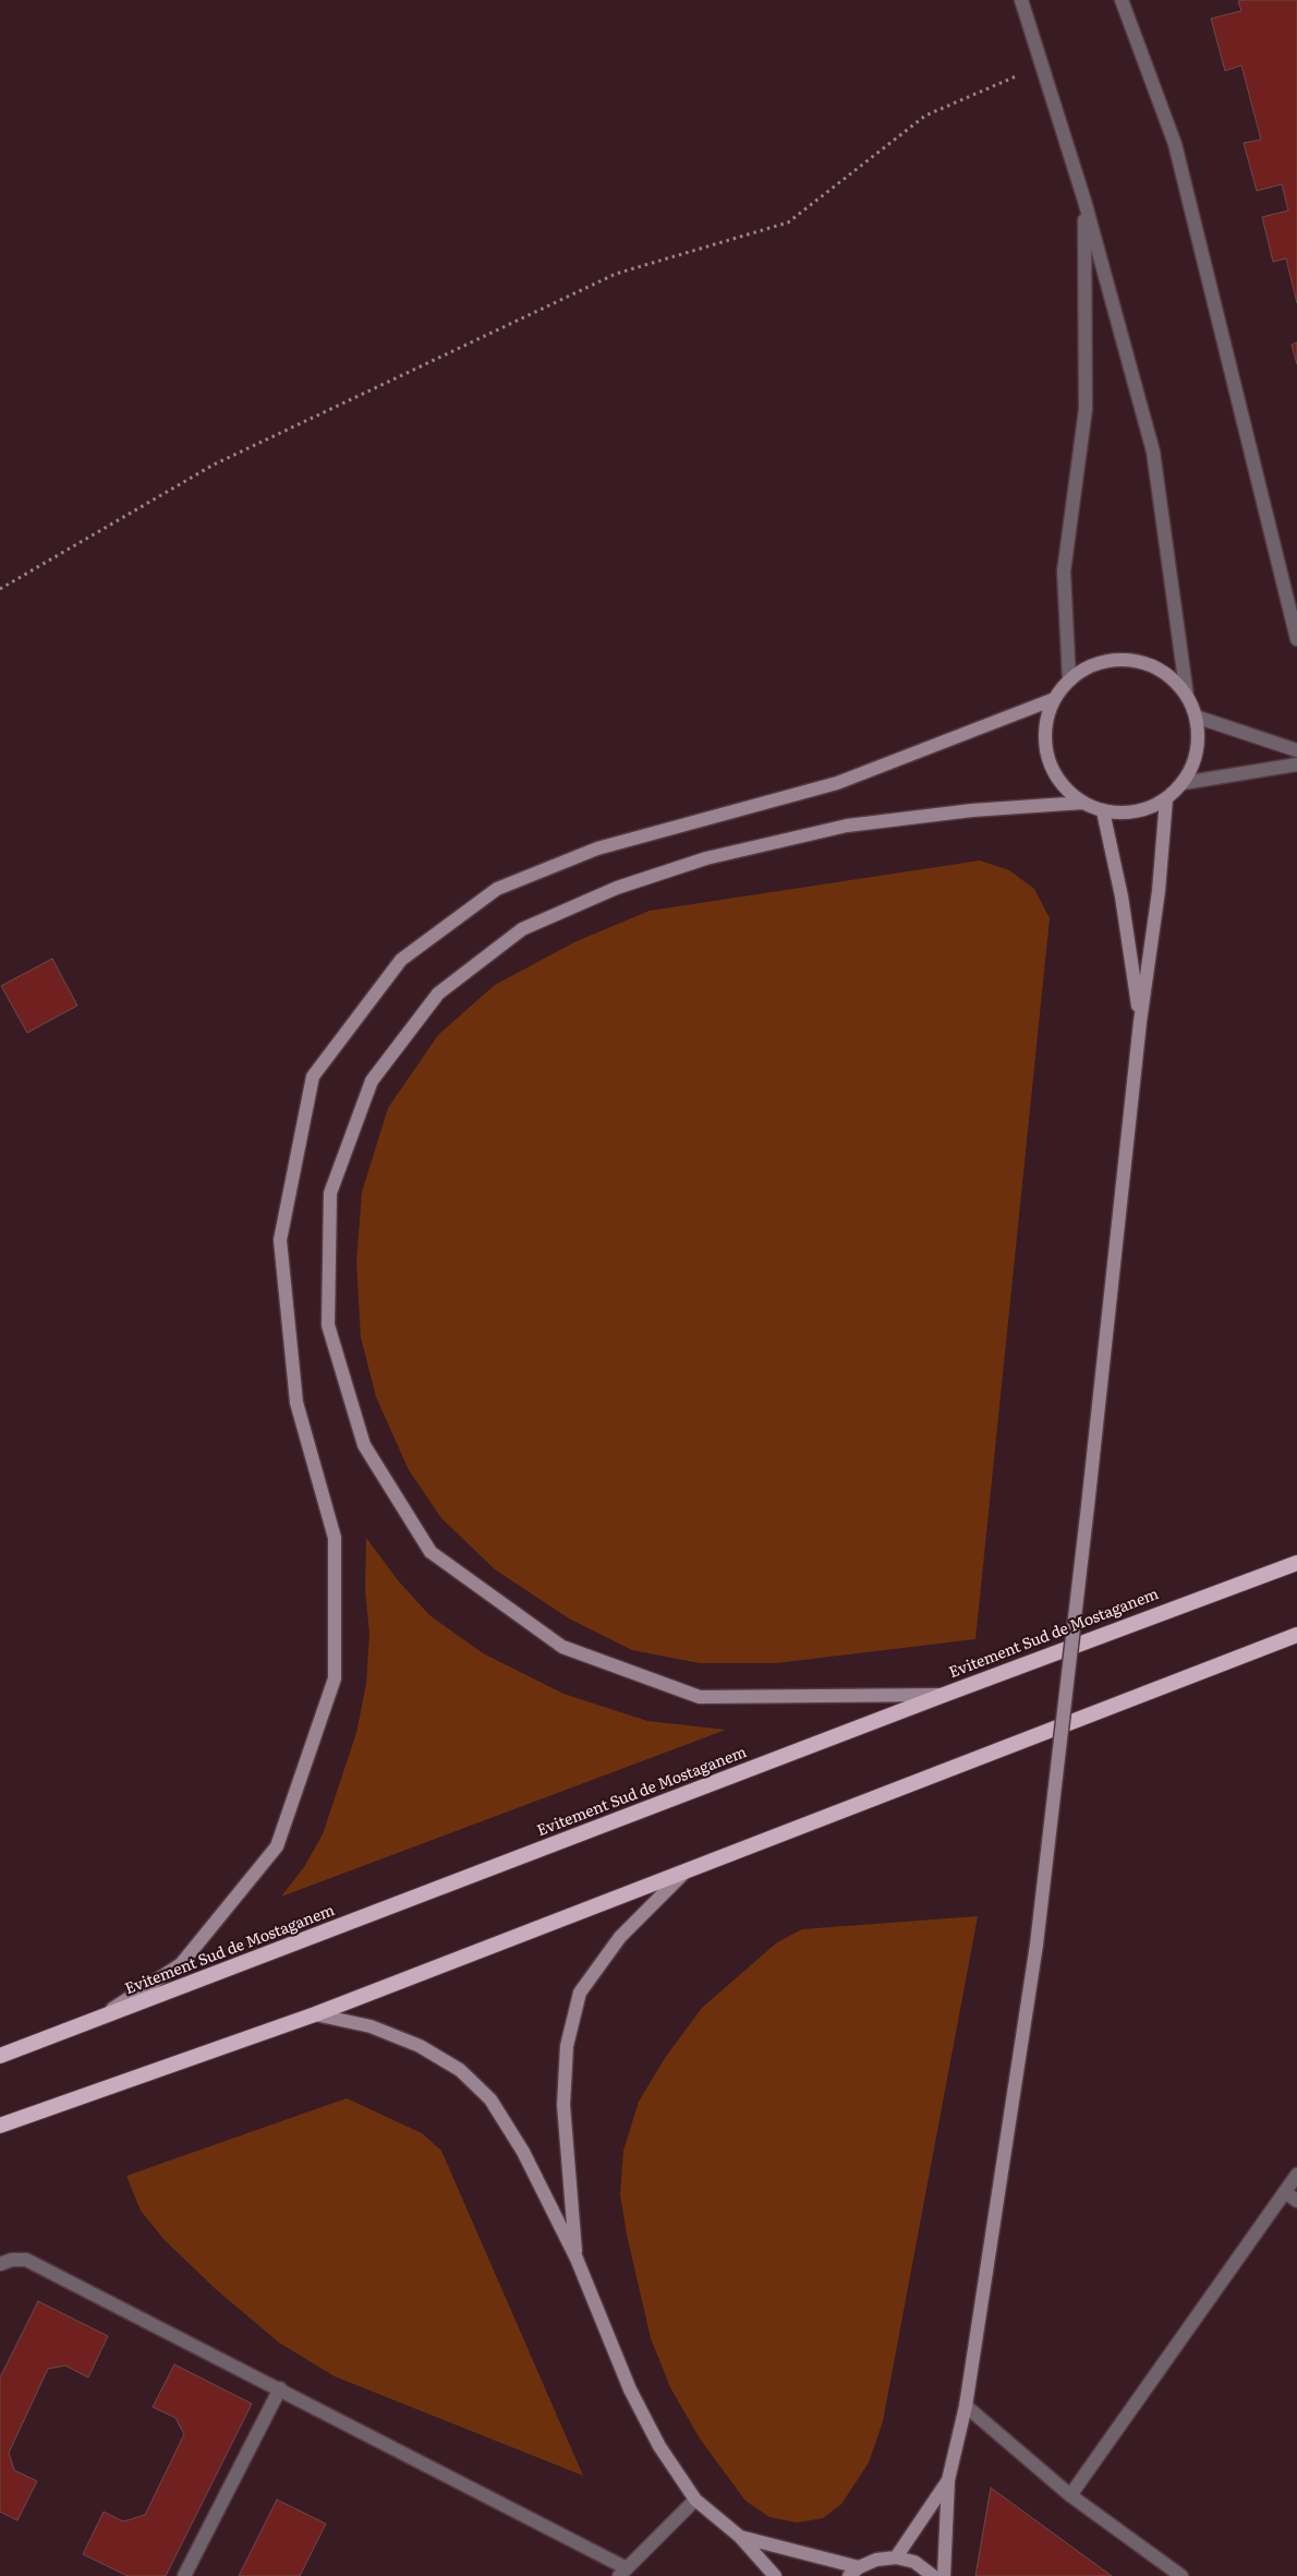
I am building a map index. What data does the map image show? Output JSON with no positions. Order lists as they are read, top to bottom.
{
  "streets": {
    "highway": ["Evitement Sud de Mostaganem"]
  }
}
